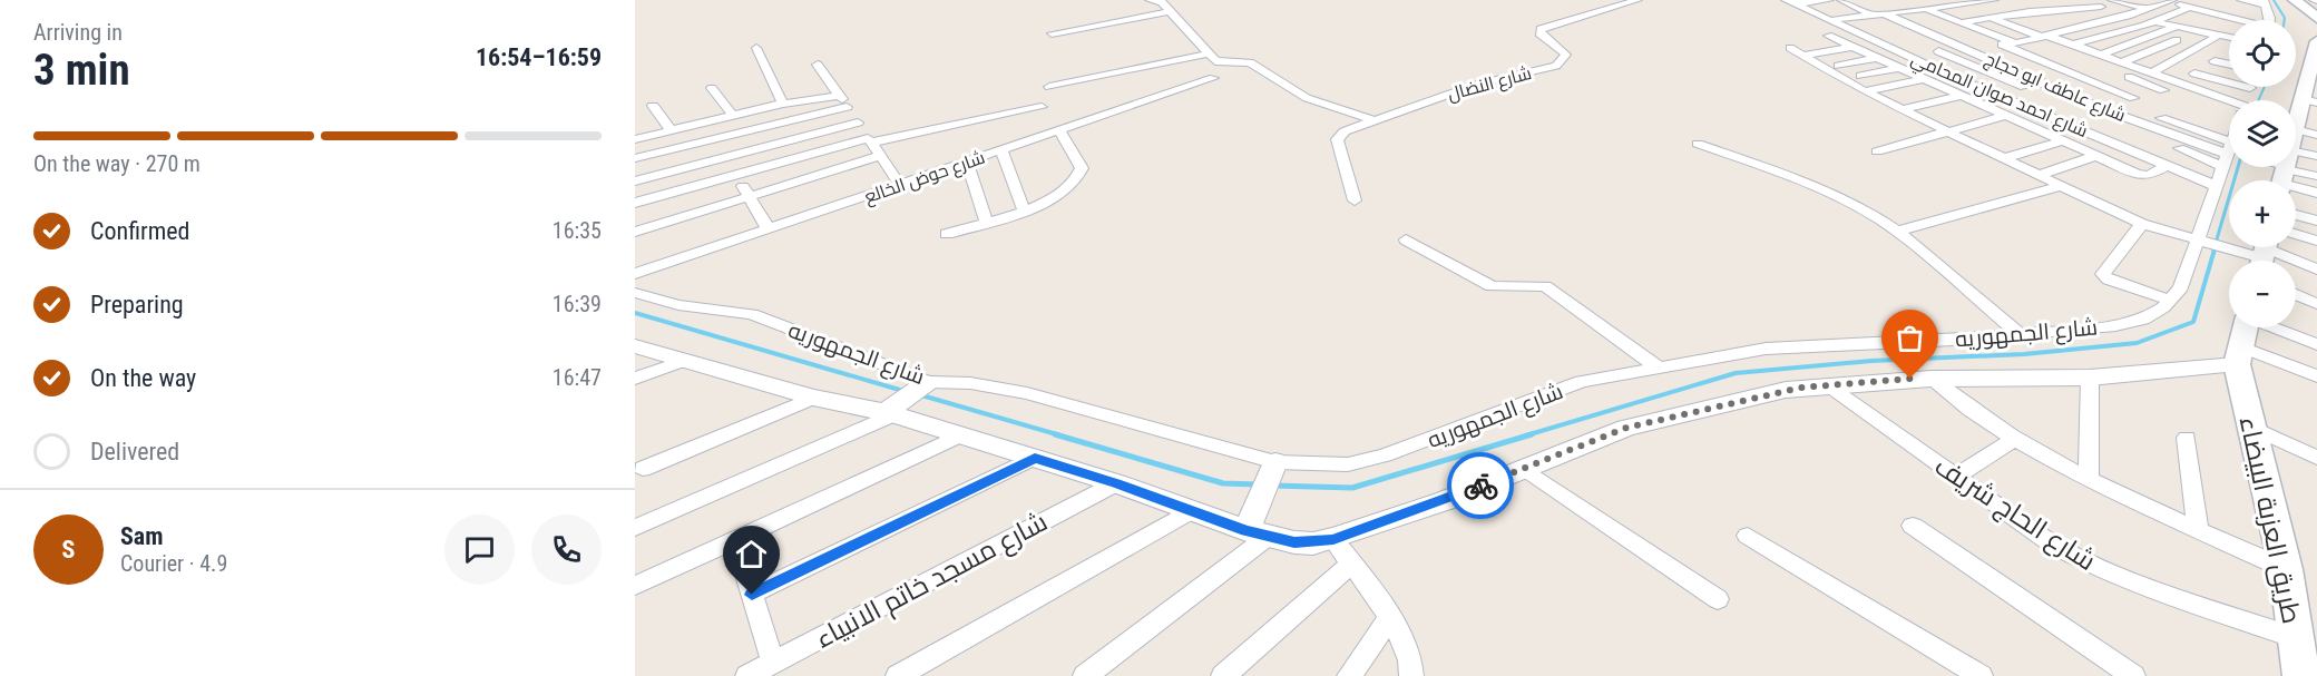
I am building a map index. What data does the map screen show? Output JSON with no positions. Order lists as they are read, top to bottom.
{
  "streets": {
    "main road": ["طريق العزبة البيضاء"],
    "street": [
      "شارع النضال",
      "شارع عاطف ابو حجاج",
      "شارع احمد صوان المحامي",
      "شارع حوض الخالع",
      "شارع الجمهوريه",
      "شارع الحاج شريف",
      "شارع مسجد خاتم الانبياء"
    ]
  },
  "crossings": [
    ["شارع احمد صوان المحامي", "شارع الجمهوريه"],
    ["شارع الجمهوريه", "شارع الحاج شريف"],
    ["شارع الجمهوريه", "طريق العزبة البيضاء"],
    ["شارع الجمهوريه", "شارع مسجد خاتم الانبياء"],
    ["شارع الحاج شريف", "طريق العزبة البيضاء"]
  ],
  "page": {
    "heading": ["3 min", "Arriving in", "16:54–16:59"],
    "panel": ["Sam", "Courier · 4.9"],
    "map_buttons": ["+", "−"],
    "bar": "On the way · 270 m",
    "list": [
      ["Confirmed", "16:35"],
      ["Preparing", "16:39"],
      ["On the way", "16:47"],
      "Delivered"
    ],
    "round": "S"
  }
}
